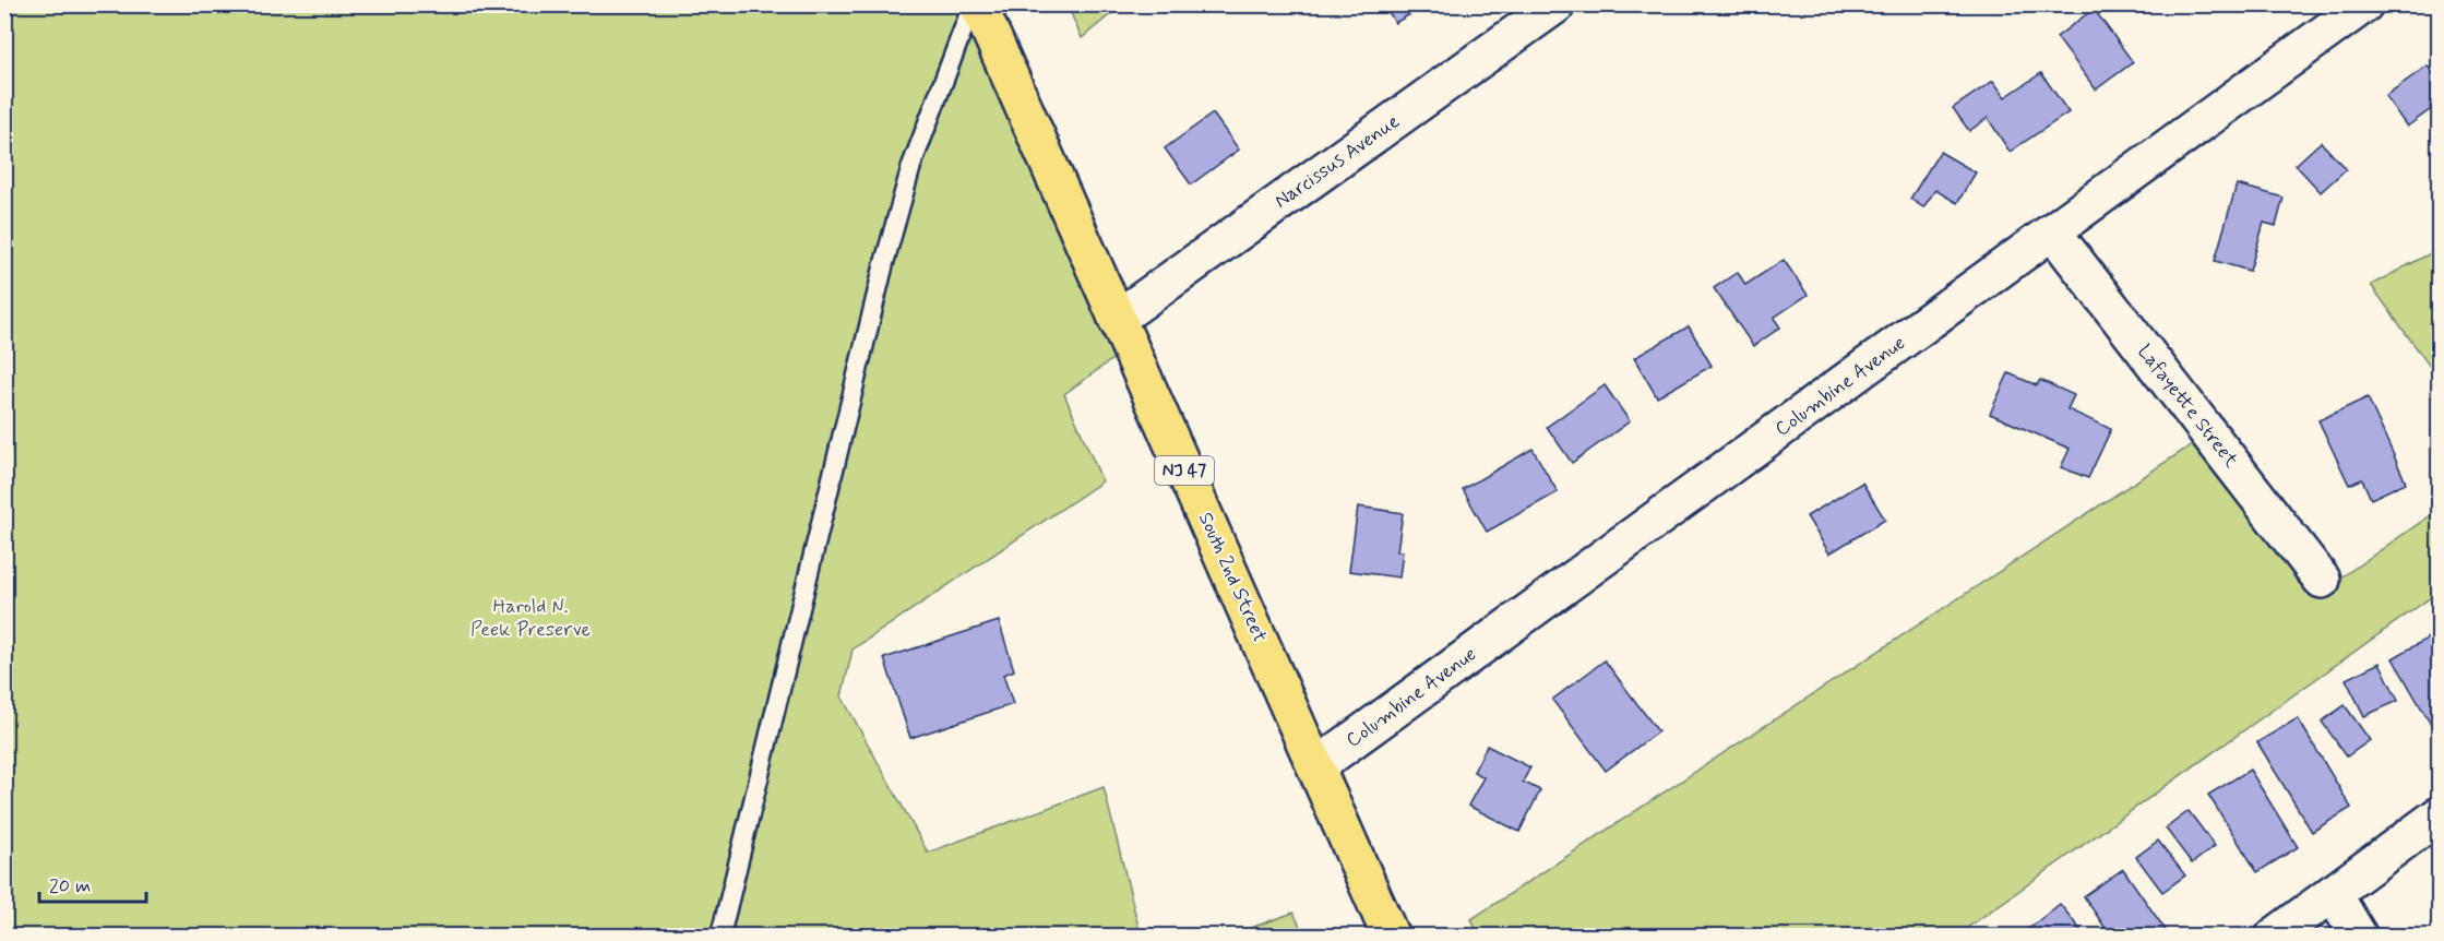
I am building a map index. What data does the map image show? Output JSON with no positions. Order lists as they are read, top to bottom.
{
  "streets": {
    "main road": ["NJ 47", "South 2nd Street"],
    "street": ["Narcissus Avenue", "Columbine Avenue", "Lafayette Street"]
  },
  "crossings": [
    ["Narcissus Avenue", "South 2nd Street"],
    ["Columbine Avenue", "Lafayette Street"],
    ["Columbine Avenue", "South 2nd Street"]
  ],
  "parks": ["Harold N. Peek Preserve"],
  "scale_bar": "20 m"
}
